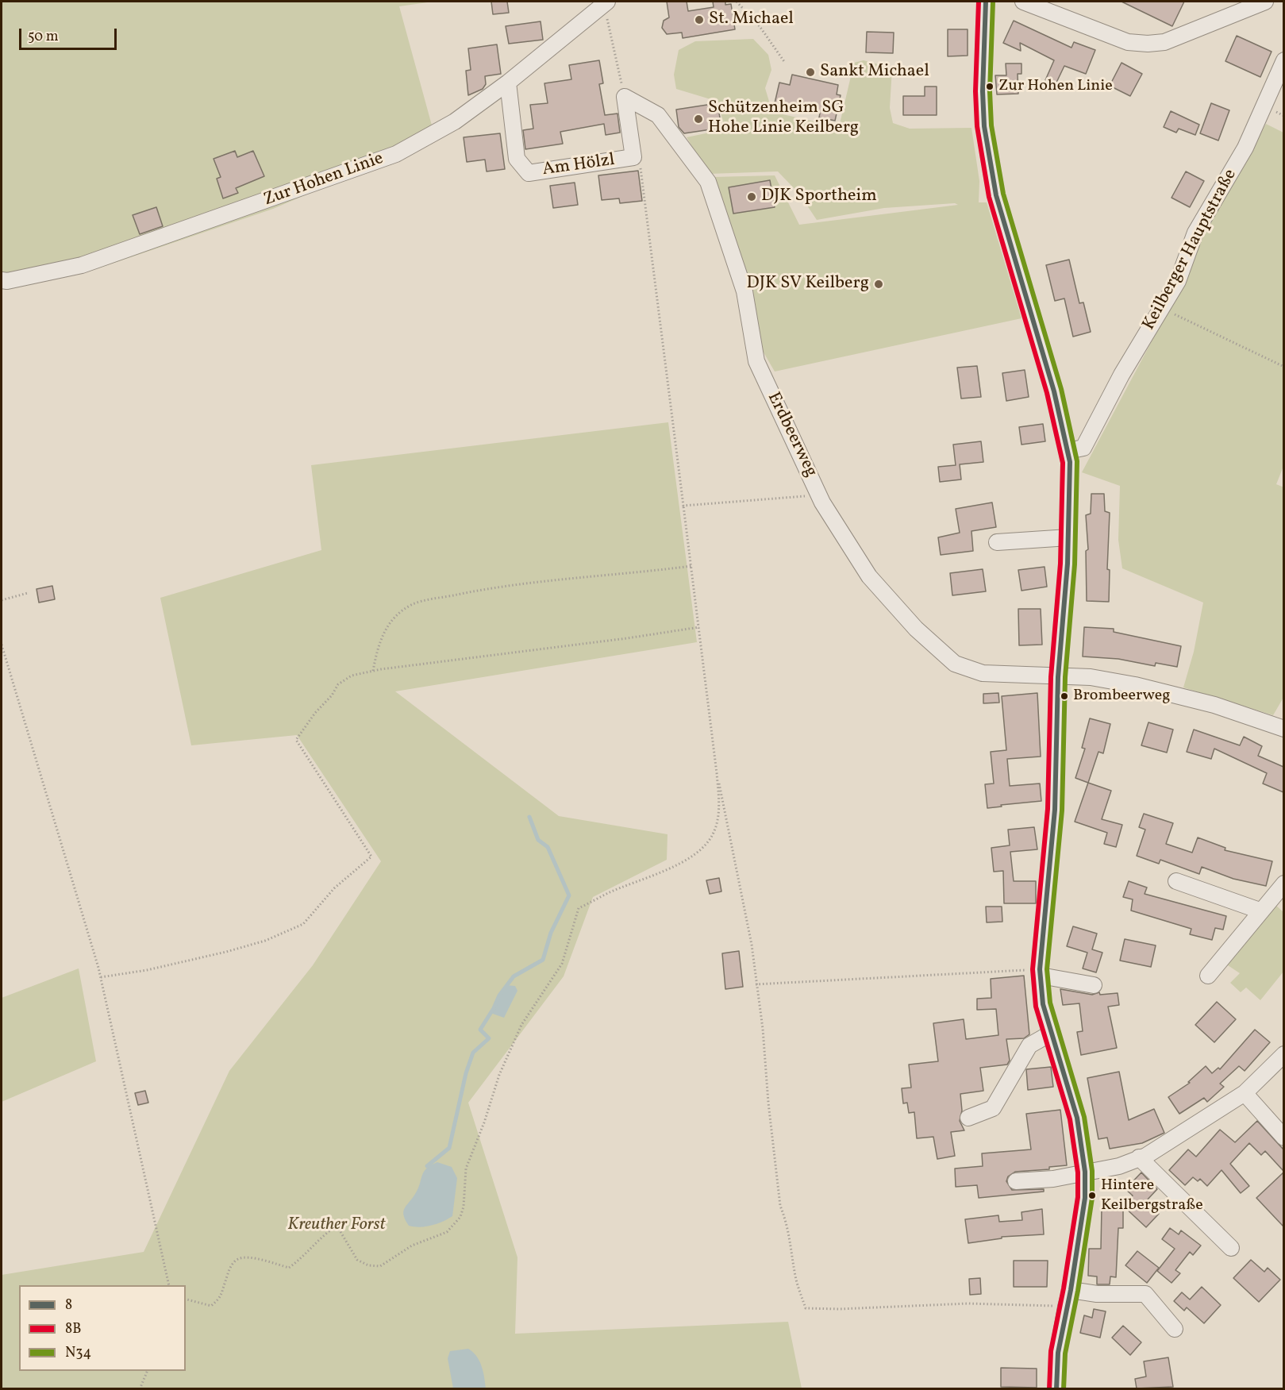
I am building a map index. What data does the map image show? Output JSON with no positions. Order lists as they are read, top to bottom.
{
  "streets": {
    "street": [
      "Am Hölzl",
      "Zur Hohen Linie",
      "Keilberger Hauptstraße",
      "Erdbeerweg"
    ]
  },
  "crossings": [
    ["Am Hölzl", "Zur Hohen Linie"],
    ["Am Hölzl", "Erdbeerweg"]
  ],
  "parks": ["Kreuther Forst"],
  "places": [
    "St. Michael",
    "Sankt Michael",
    "Zur Hohen Linie",
    "Schützenheim SG Hohe Linie Keilberg",
    "DJK Sportheim",
    "DJK SV Keilberg",
    "Brombeerweg",
    "Hintere Keilbergstraße"
  ],
  "lines": ["transit line 8", "transit line 8B", "transit line N34"],
  "legend": ["8", "8B", "N34"],
  "scale_bar": "50 m"
}
